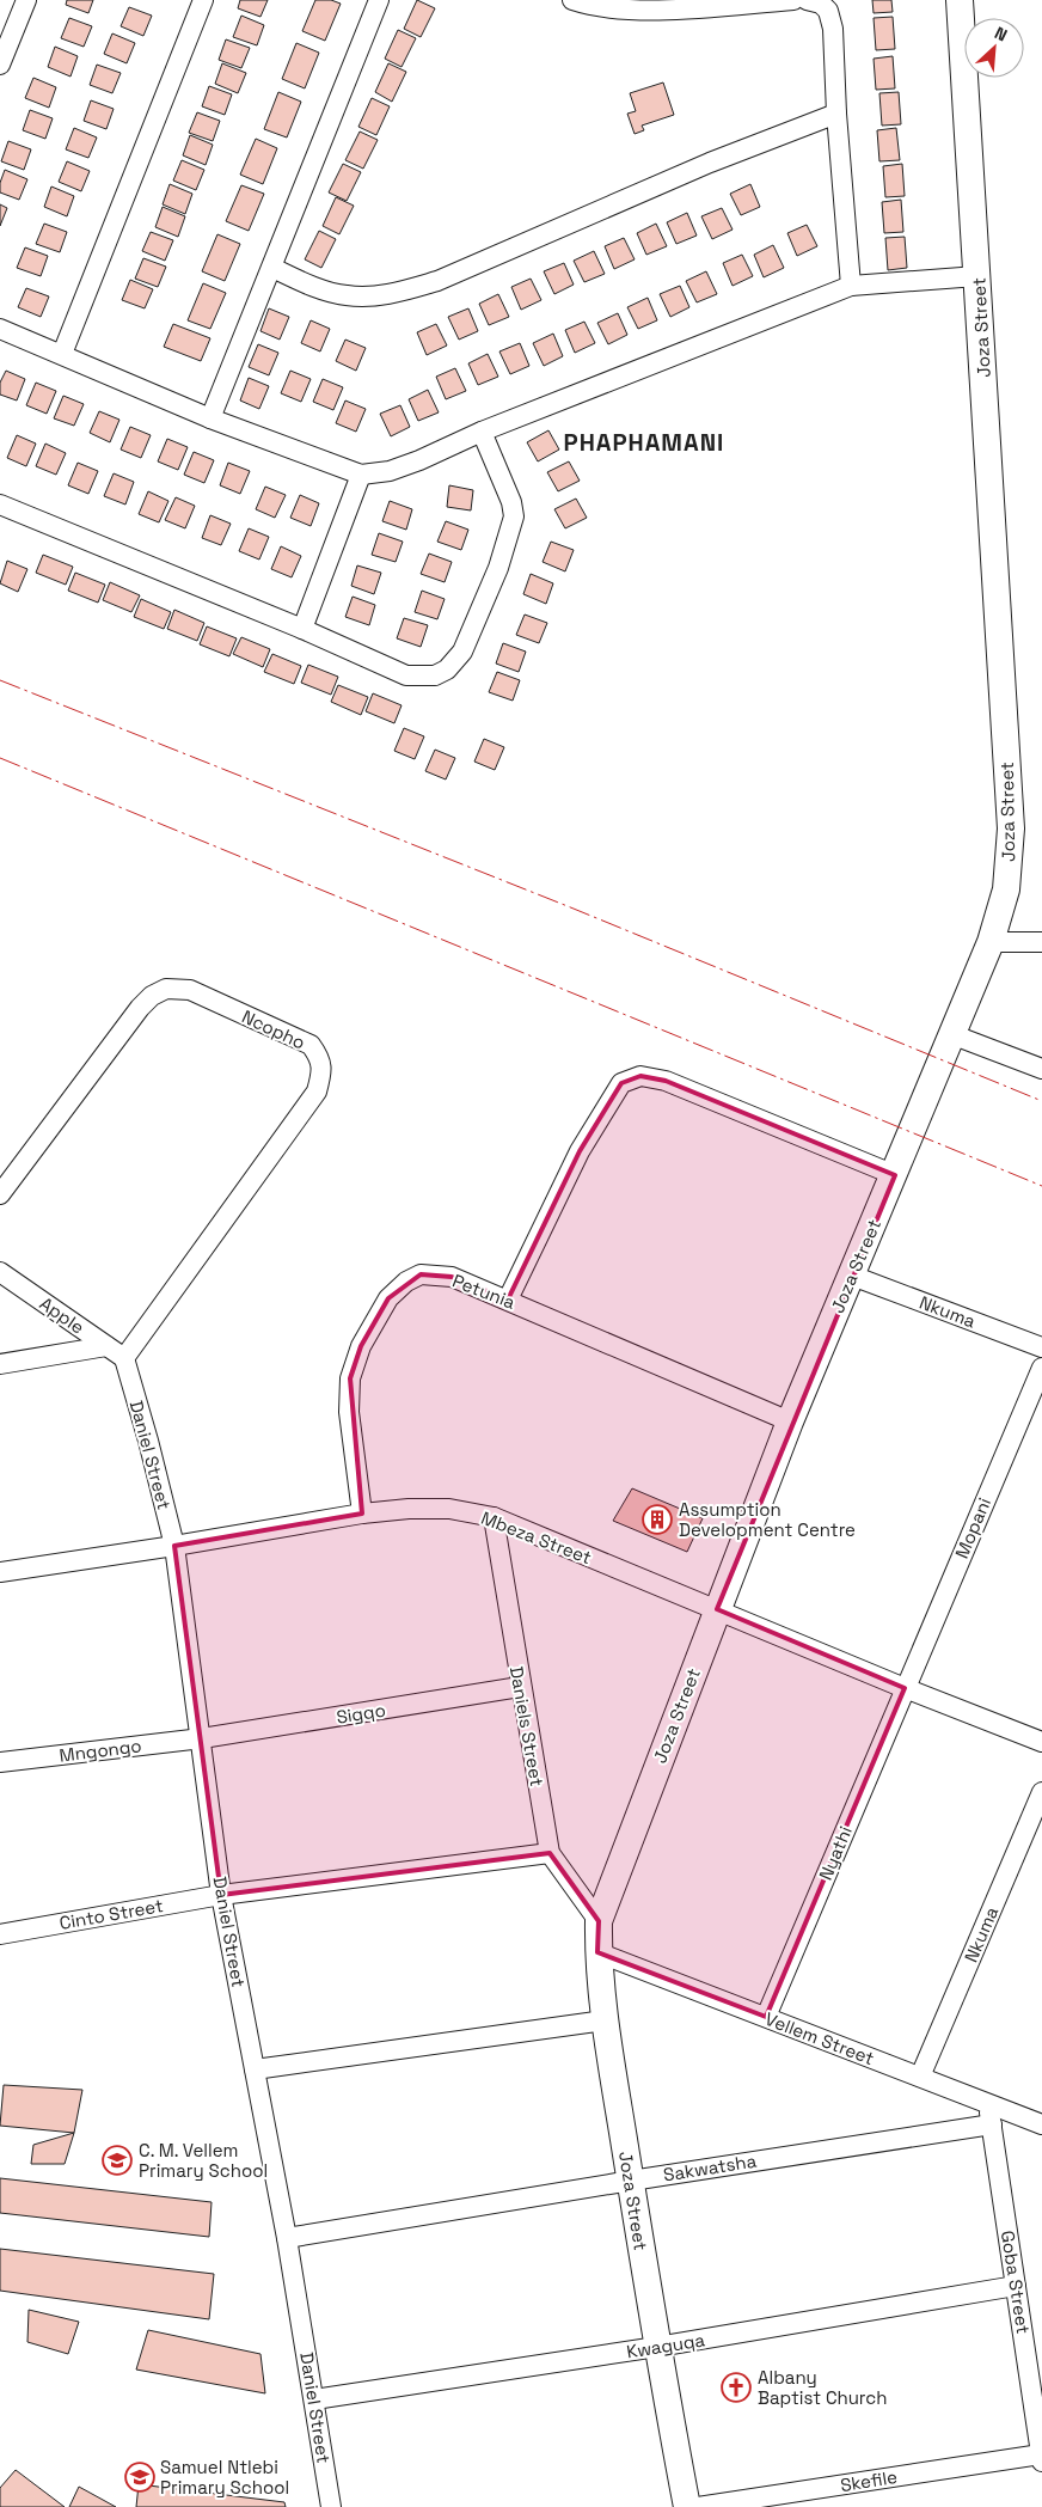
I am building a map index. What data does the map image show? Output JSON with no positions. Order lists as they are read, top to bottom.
{
  "streets": {
    "street": [
      "Joza Street",
      "Ncopho",
      "Petunia",
      "Nkuma",
      "Apple",
      "Daniel Street",
      "Mopani",
      "Mbeza Street",
      "Sigqo",
      "Daniels Street",
      "Mngongo",
      "Nyathi",
      "Cinto Street",
      "Vellem Street",
      "Sakwatsha",
      "Goba Street",
      "Kwaguqa",
      "Skefile"
    ]
  },
  "crossings": [
    ["Joza Street", "Petunia"],
    ["Joza Street", "Nkuma"],
    ["Joza Street", "Mbeza Street"],
    ["Joza Street", "Daniels Street"],
    ["Joza Street", "Vellem Street"],
    ["Joza Street", "Sakwatsha"],
    ["Joza Street", "Kwaguqa"],
    ["Ncopho", "Apple"],
    ["Ncopho", "Daniel Street"],
    ["Petunia", "Mbeza Street"],
    ["Nkuma", "Vellem Street"],
    ["Apple", "Daniel Street"],
    ["Daniel Street", "Mbeza Street"],
    ["Daniel Street", "Sigqo"],
    ["Daniel Street", "Mngongo"],
    ["Daniel Street", "Cinto Street"],
    ["Daniel Street", "Sakwatsha"],
    ["Daniel Street", "Kwaguqa"],
    ["Mopani", "Mbeza Street"],
    ["Mopani", "Nyathi"],
    ["Mbeza Street", "Daniels Street"],
    ["Mbeza Street", "Nyathi"],
    ["Sigqo", "Daniels Street"],
    ["Sigqo", "Mngongo"],
    ["Daniels Street", "Cinto Street"],
    ["Nyathi", "Vellem Street"],
    ["Vellem Street", "Goba Street"],
    ["Sakwatsha", "Goba Street"],
    ["Goba Street", "Kwaguqa"],
    ["Goba Street", "Skefile"]
  ],
  "districts": ["PHAPHAMANI"],
  "places": {
    "building": ["Assumption Development Centre"],
    "school or university": ["C. M. Vellem Primary School", "Samuel Ntlebi Primary School"],
    "church": ["Albany Baptist Church"]
  },
  "north": "top right"
}
